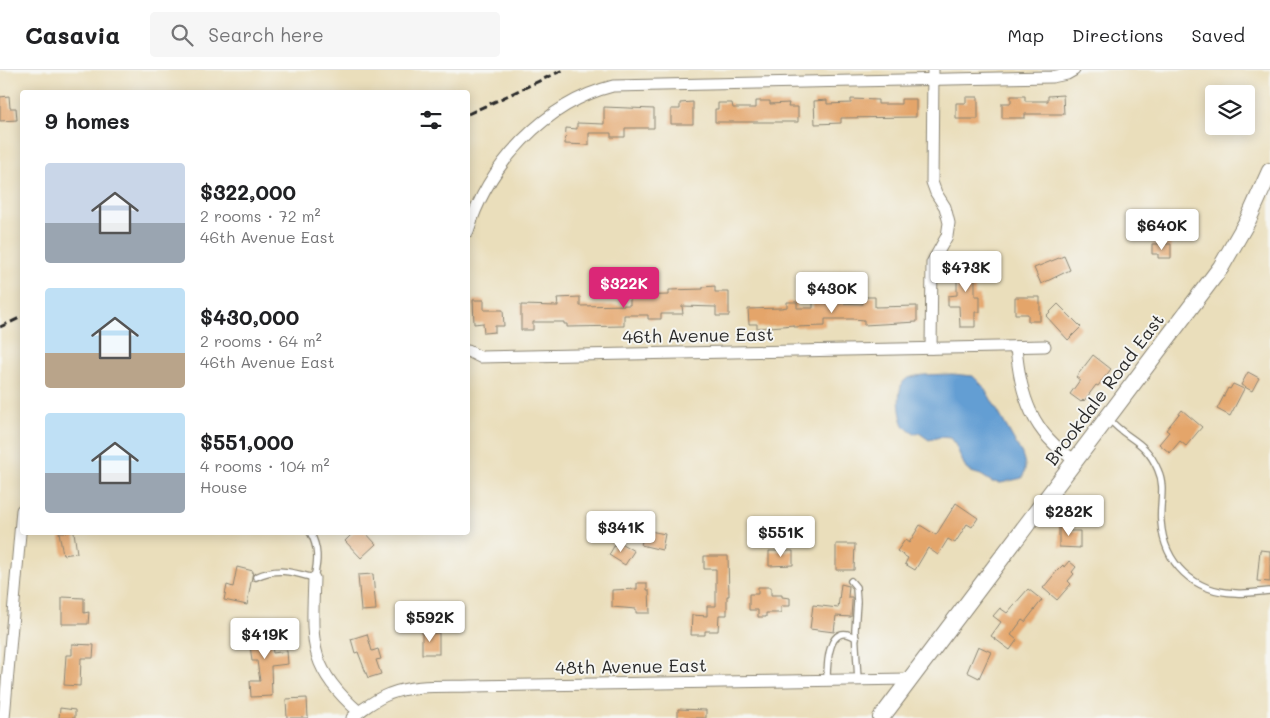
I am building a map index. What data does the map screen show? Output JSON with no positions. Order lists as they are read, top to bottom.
{
  "streets": {
    "main road": ["Brookdale Road East"],
    "street": ["46th Avenue East", "48th Avenue East"]
  },
  "crossings": [
    ["Brookdale Road East", "48th Avenue East"]
  ],
  "page": {
    "header": "Casavia",
    "search": "Search here",
    "nav": ["Map", "Directions", "Saved"],
    "heading": "9 homes",
    "list": [
      {
        "name": "$322,000",
        "note": "2 rooms · 72 m² · 46th Avenue East"
      },
      {
        "name": "$430,000",
        "note": "2 rooms · 64 m² · 46th Avenue East"
      },
      {
        "name": "$551,000",
        "note": "4 rooms · 104 m² · House"
      }
    ],
    "price": [
      "$640K",
      "$473K",
      "$322K",
      "$430K",
      "$282K",
      "$341K",
      "$551K",
      "$592K",
      "$419K"
    ]
  }
}
